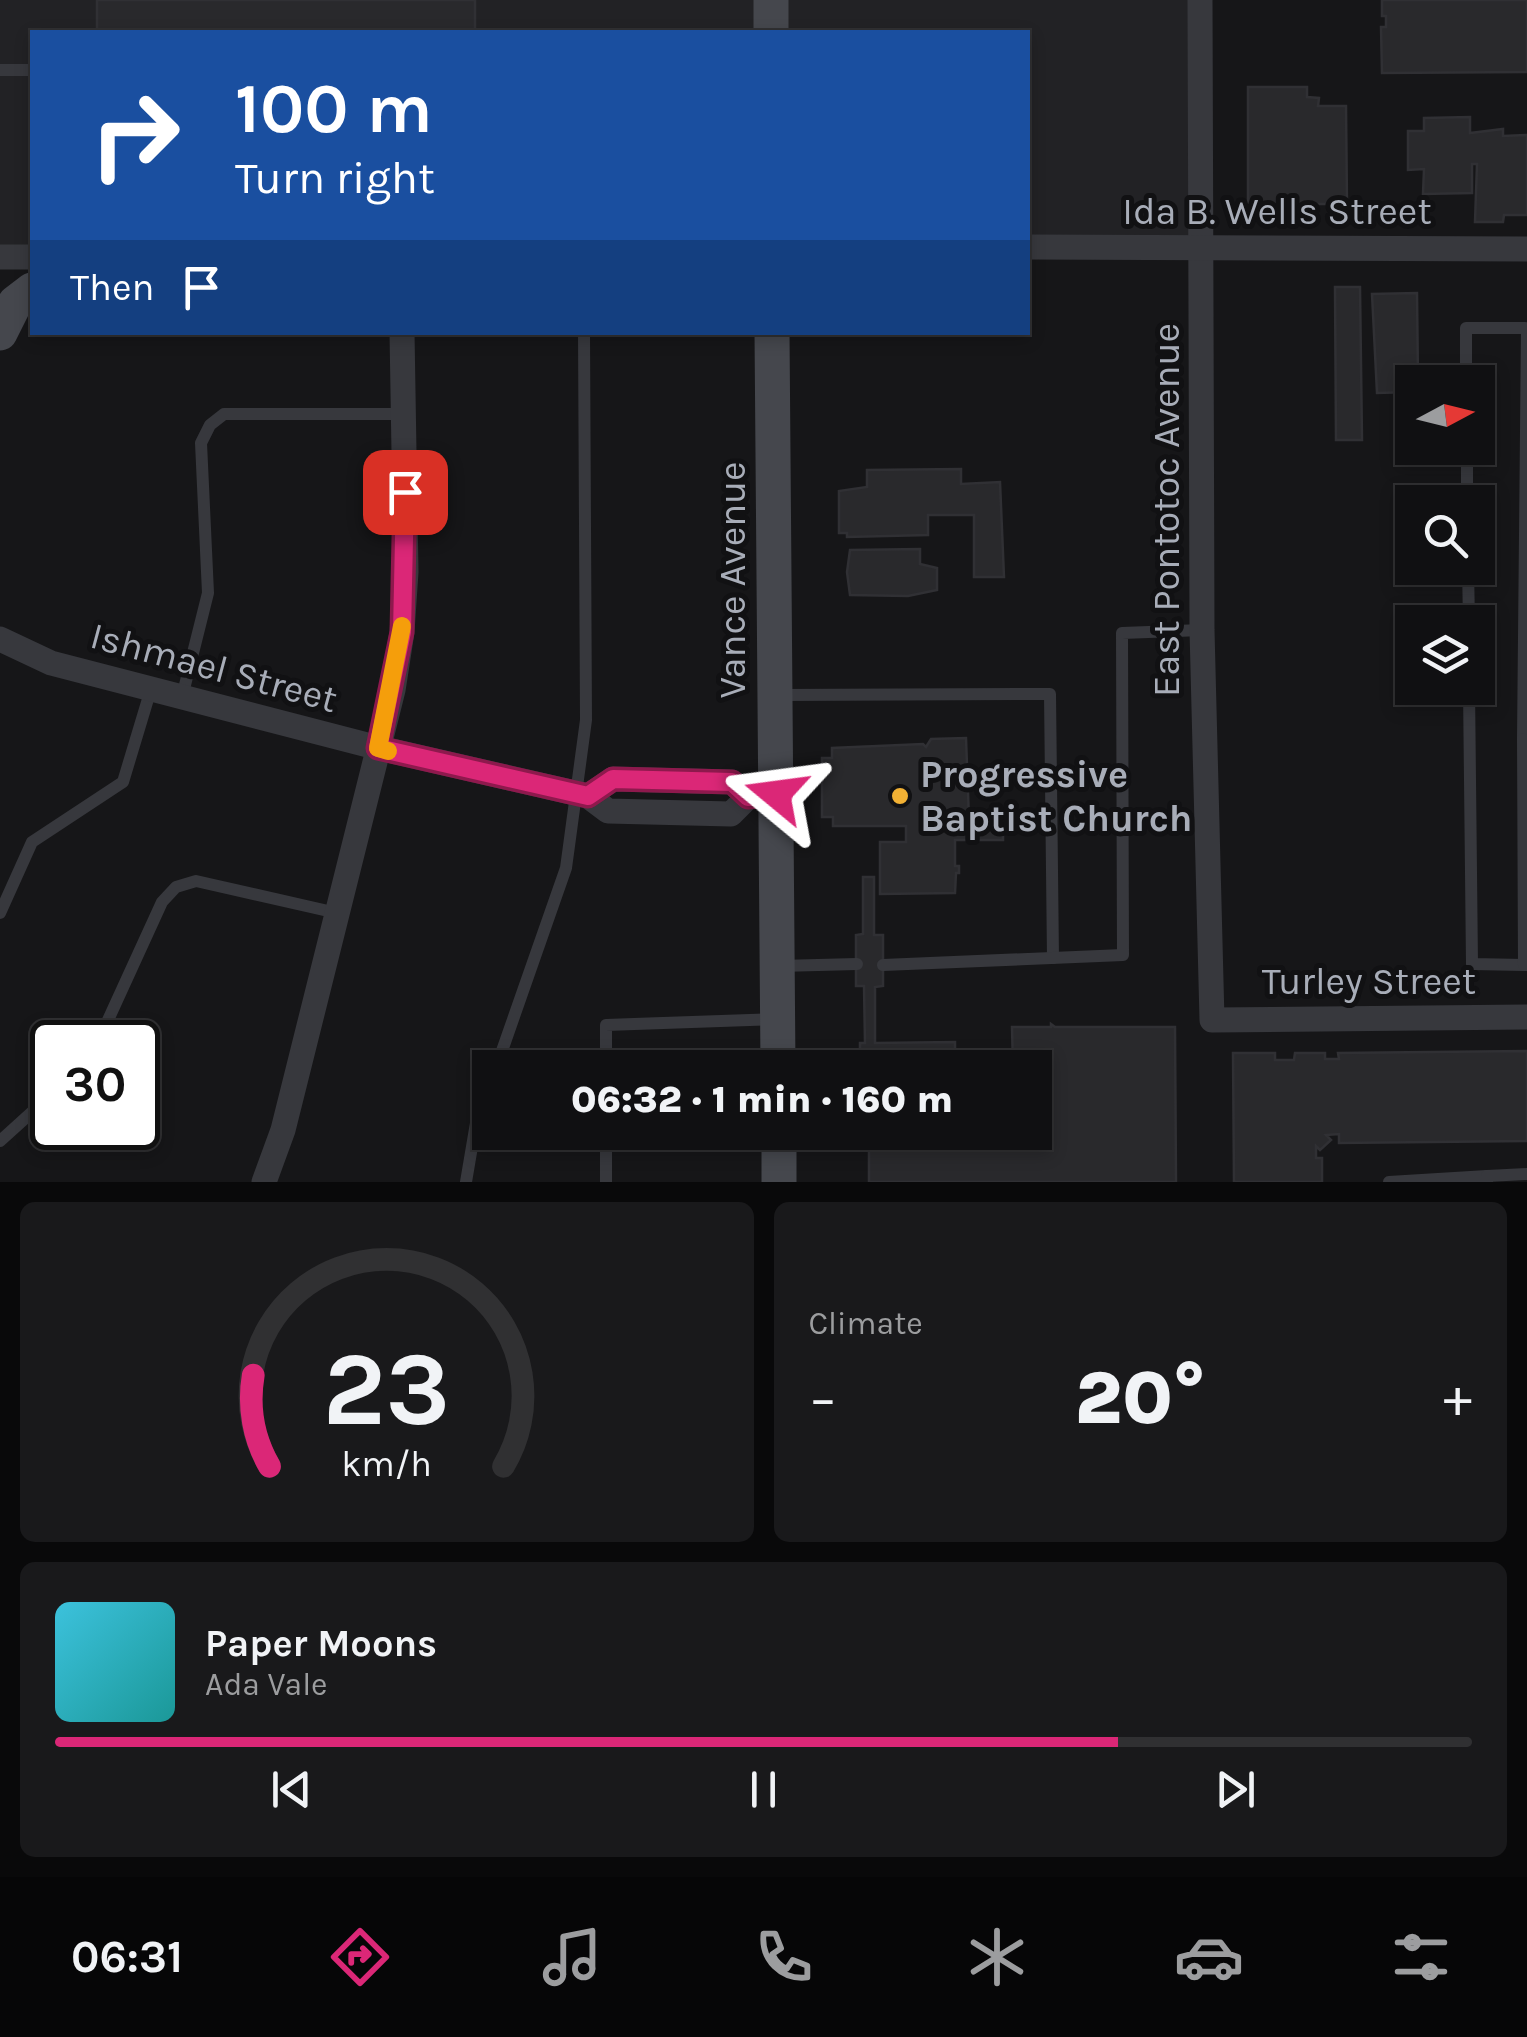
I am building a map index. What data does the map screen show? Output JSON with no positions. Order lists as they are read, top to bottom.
{
  "streets": {
    "street": [
      "Ida B. Wells Street",
      "East Pontotoc Avenue",
      "Vance Avenue",
      "Ishmael Street",
      "Turley Street"
    ]
  },
  "crossings": [
    ["Ida B. Wells Street", "East Pontotoc Avenue"],
    ["East Pontotoc Avenue", "Turley Street"]
  ],
  "places": ["Progressive Baptist Church"],
  "north": "right",
  "page": {
    "turn": ["100 m", "Turn right"],
    "then": "Then",
    "limit": "30",
    "trip": "06:32 · 1 min · 160 m",
    "tile": "Climate",
    "heat": ["−", "20°", "+"],
    "song": ["Paper Moons", "Ada Vale"],
    "tabs": "06:31",
    "gauge": ["23", "km/h"]
  }
}
